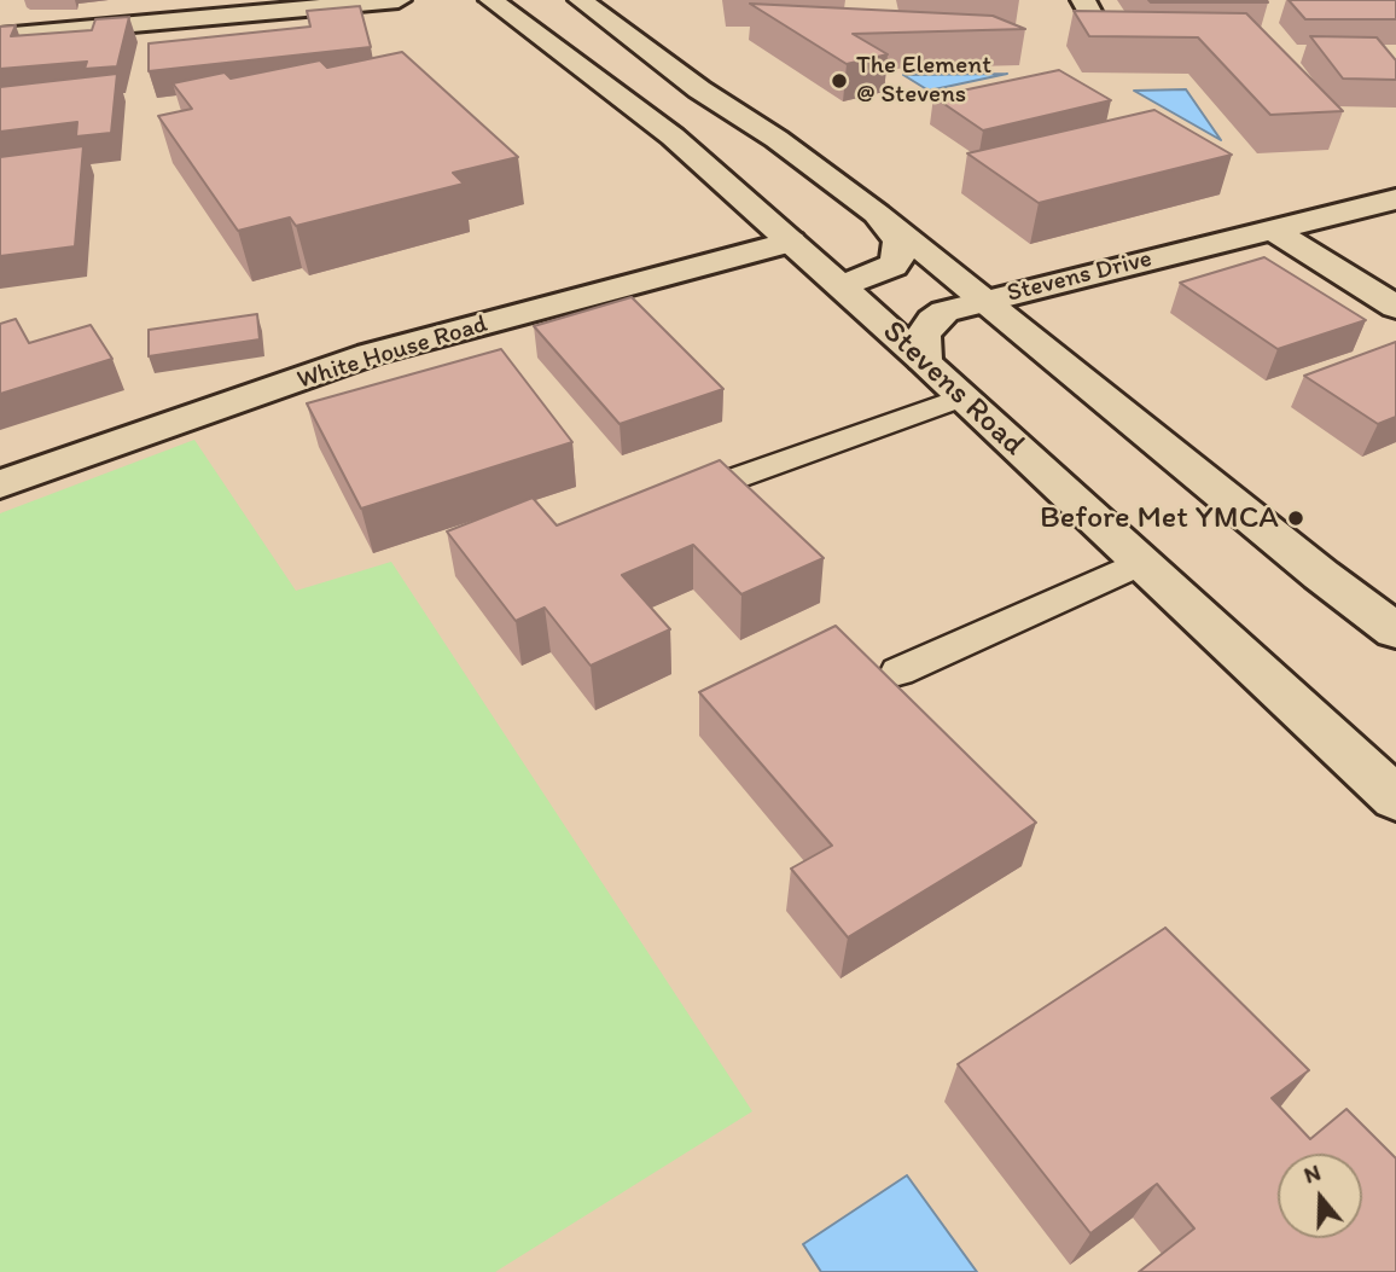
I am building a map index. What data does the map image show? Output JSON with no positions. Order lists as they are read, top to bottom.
{
  "streets": {
    "main road": ["Stevens Drive", "White House Road", "Stevens Road"]
  },
  "crossings": [
    ["Stevens Drive", "Stevens Road"],
    ["White House Road", "Stevens Road"]
  ],
  "places": ["The Element @ Stevens", "Before Met YMCA"],
  "north": "top"
}
